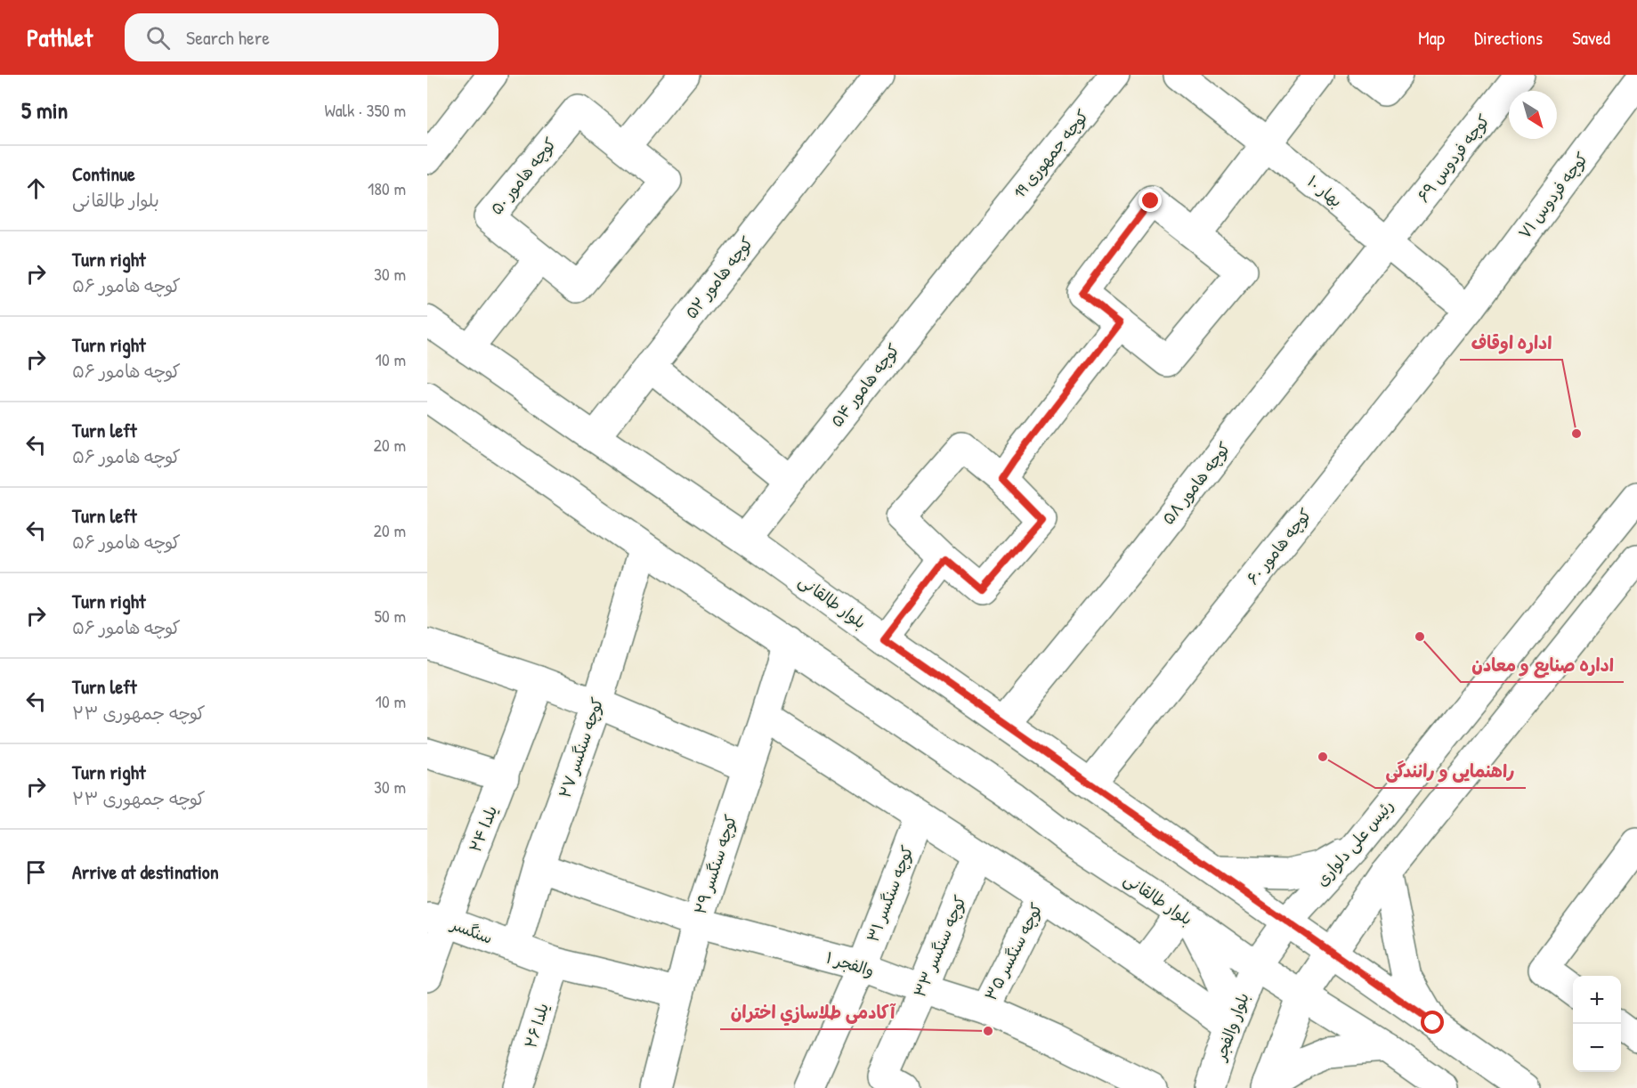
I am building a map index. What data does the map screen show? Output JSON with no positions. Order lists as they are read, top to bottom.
{
  "streets": {
    "street": [
      "کوچه جمهوری 19",
      "کوچه فردوس ۶۹",
      "کوچه هامور ۵۰",
      "بهار ۱۰",
      "کوچه فردوس ۷۱",
      "کوچه هامور ۵۲",
      "کوچه هامور ۵۴",
      "کوچه هامور ۵۸",
      "کوچه هامور ۶۰",
      "بلوار طالقانی",
      "کوچه سنگسر ۲۷",
      "یلدا ۲۴",
      "رئیس علی دلواری",
      "کوچه سنگسر ۲۹",
      "کوچه سنگسر ۳۱",
      "سنگسر",
      "کوچه سنگسر ۳۳",
      "کوچه سنگسر ۳۵",
      "والفجر ۱",
      "یلدا ۲۶",
      "بلوار والفجر"
    ]
  },
  "crossings": [
    ["کوچه جمهوری 19", "کوچه هامور ۵۴"],
    ["کوچه فردوس ۶۹", "بهار ۱۰"],
    ["کوچه فردوس ۶۹", "کوچه هامور ۵۸"],
    ["بهار ۱۰", "کوچه فردوس ۷۱"],
    ["بهار ۱۰", "کوچه هامور ۵۸"],
    ["بهار ۱۰", "کوچه هامور ۶۰"],
    ["کوچه فردوس ۷۱", "کوچه هامور ۶۰"],
    ["کوچه هامور ۵۲", "بلوار طالقانی"],
    ["کوچه هامور ۵۴", "بلوار طالقانی"],
    ["کوچه هامور ۵۸", "بلوار طالقانی"],
    ["کوچه هامور ۶۰", "بلوار طالقانی"],
    ["بلوار طالقانی", "کوچه سنگسر ۲۷"],
    ["بلوار طالقانی", "رئیس علی دلواری"],
    ["بلوار طالقانی", "کوچه سنگسر ۲۹"],
    ["بلوار طالقانی", "بلوار والفجر"],
    ["کوچه سنگسر ۲۷", "سنگسر"],
    ["کوچه سنگسر ۲۷", "والفجر ۱"],
    ["یلدا ۲۴", "سنگسر"],
    ["رئیس علی دلواری", "بلوار والفجر"],
    ["کوچه سنگسر ۲۹", "سنگسر"],
    ["کوچه سنگسر ۲۹", "والفجر ۱"],
    ["کوچه سنگسر ۳۱", "والفجر ۱"],
    ["سنگسر", "یلدا ۲۶"],
    ["کوچه سنگسر ۳۳", "والفجر ۱"],
    ["کوچه سنگسر ۳۵", "والفجر ۱"]
  ],
  "places": [
    "اداره اوقاف",
    "اداره صنایع و معادن",
    "راهنمایی و رانندگی",
    "آكادمى طلاسازي اختران"
  ],
  "north": "bottom right",
  "page": {
    "header": "Pathlet",
    "search": "Search here",
    "nav": ["Map", "Directions", "Saved"],
    "heading": ["5 min", "Walk · 350 m"],
    "list": [
      ["Continue", "بلوار طالقانی", "180 m"],
      ["Turn right", "کوچه هامور ۵۶", "30 m"],
      ["Turn right", "کوچه هامور ۵۶", "10 m"],
      ["Turn left", "کوچه هامور ۵۶", "20 m"],
      ["Turn left", "کوچه هامور ۵۶", "20 m"],
      ["Turn right", "کوچه هامور ۵۶", "50 m"],
      ["Turn left", "کوچه جمهوری ۲۳", "10 m"],
      ["Turn right", "کوچه جمهوری ۲۳", "30 m"],
      "Arrive at destination"
    ],
    "map_buttons": ["+", "−"]
  }
}
